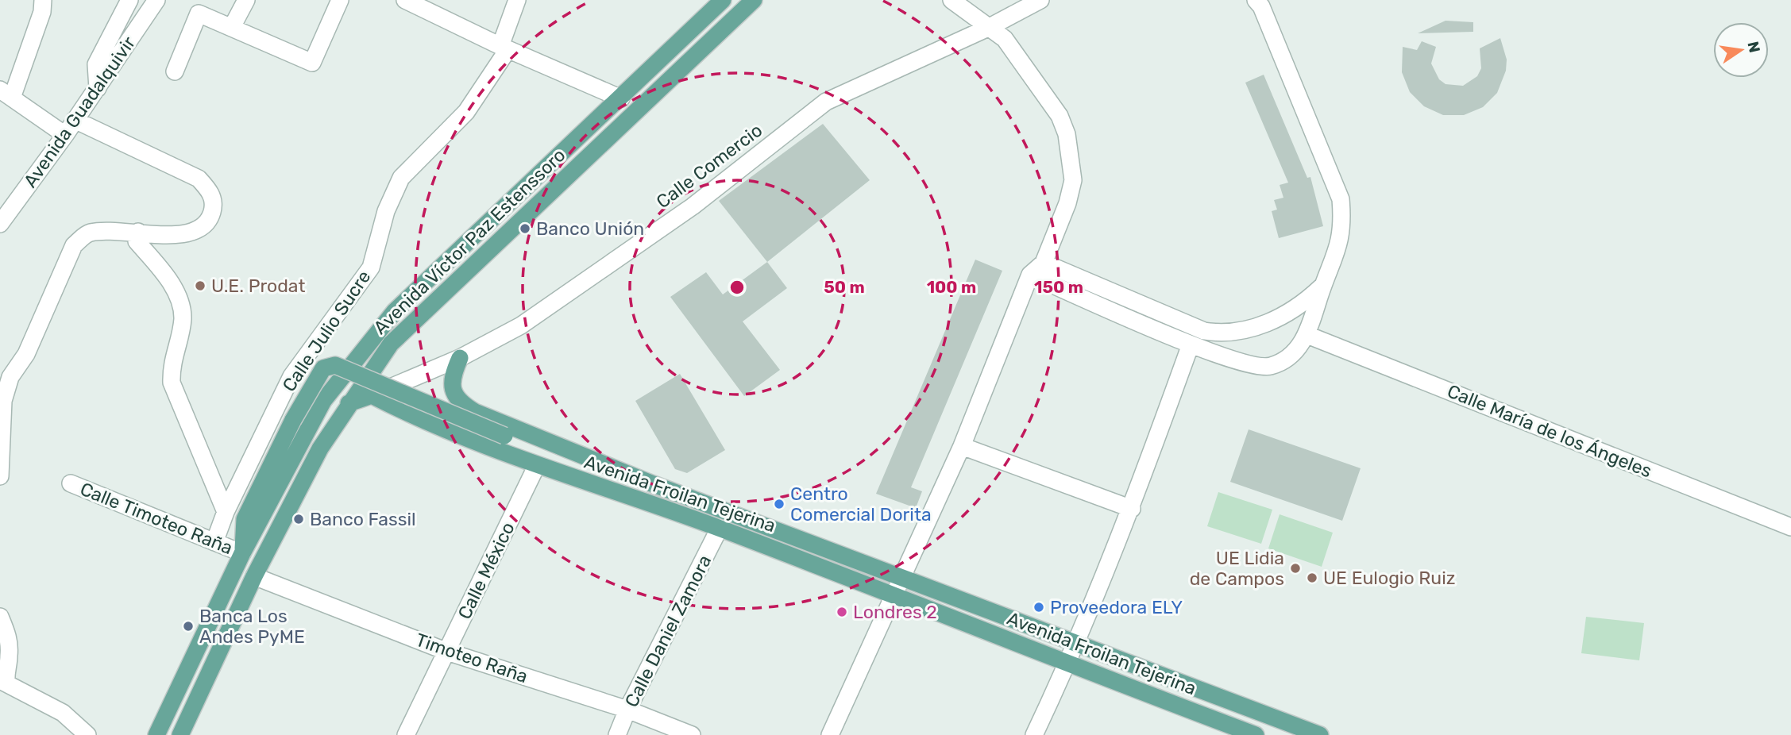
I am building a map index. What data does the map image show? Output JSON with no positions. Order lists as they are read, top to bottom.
{
  "streets": {
    "main road": ["Calle Comercio", "Avenida Víctor Paz Estenssoro", "Avenida Froilan Tejerina"],
    "street": [
      "Avenida Guadalquivir",
      "Calle Julio Sucre",
      "Calle María de los Ángeles",
      "Calle Timoteo Raña",
      "Calle México",
      "Calle Daniel Zamora",
      "Timoteo Raña"
    ]
  },
  "crossings": [
    ["Calle Comercio", "Avenida Víctor Paz Estenssoro"],
    ["Calle Comercio", "Avenida Froilan Tejerina"],
    ["Avenida Víctor Paz Estenssoro", "Calle Timoteo Raña"],
    ["Avenida Víctor Paz Estenssoro", "Timoteo Raña"],
    ["Calle Julio Sucre", "Calle Timoteo Raña"],
    ["Avenida Froilan Tejerina", "Calle México"],
    ["Avenida Froilan Tejerina", "Calle Daniel Zamora"],
    ["Calle México", "Timoteo Raña"],
    ["Calle Daniel Zamora", "Timoteo Raña"]
  ],
  "places": [
    "Banco Unión",
    "U.E. Prodat",
    "Centro Comercial Dorita",
    "Banco Fassil",
    "UE Lidia de Campos",
    "UE Eulogio Ruiz",
    "Proveedora ELY",
    "Londres 2",
    "Banca Los Andes PyME"
  ],
  "north": "right",
  "rings": ["50 m", "100 m", "150 m"]
}
